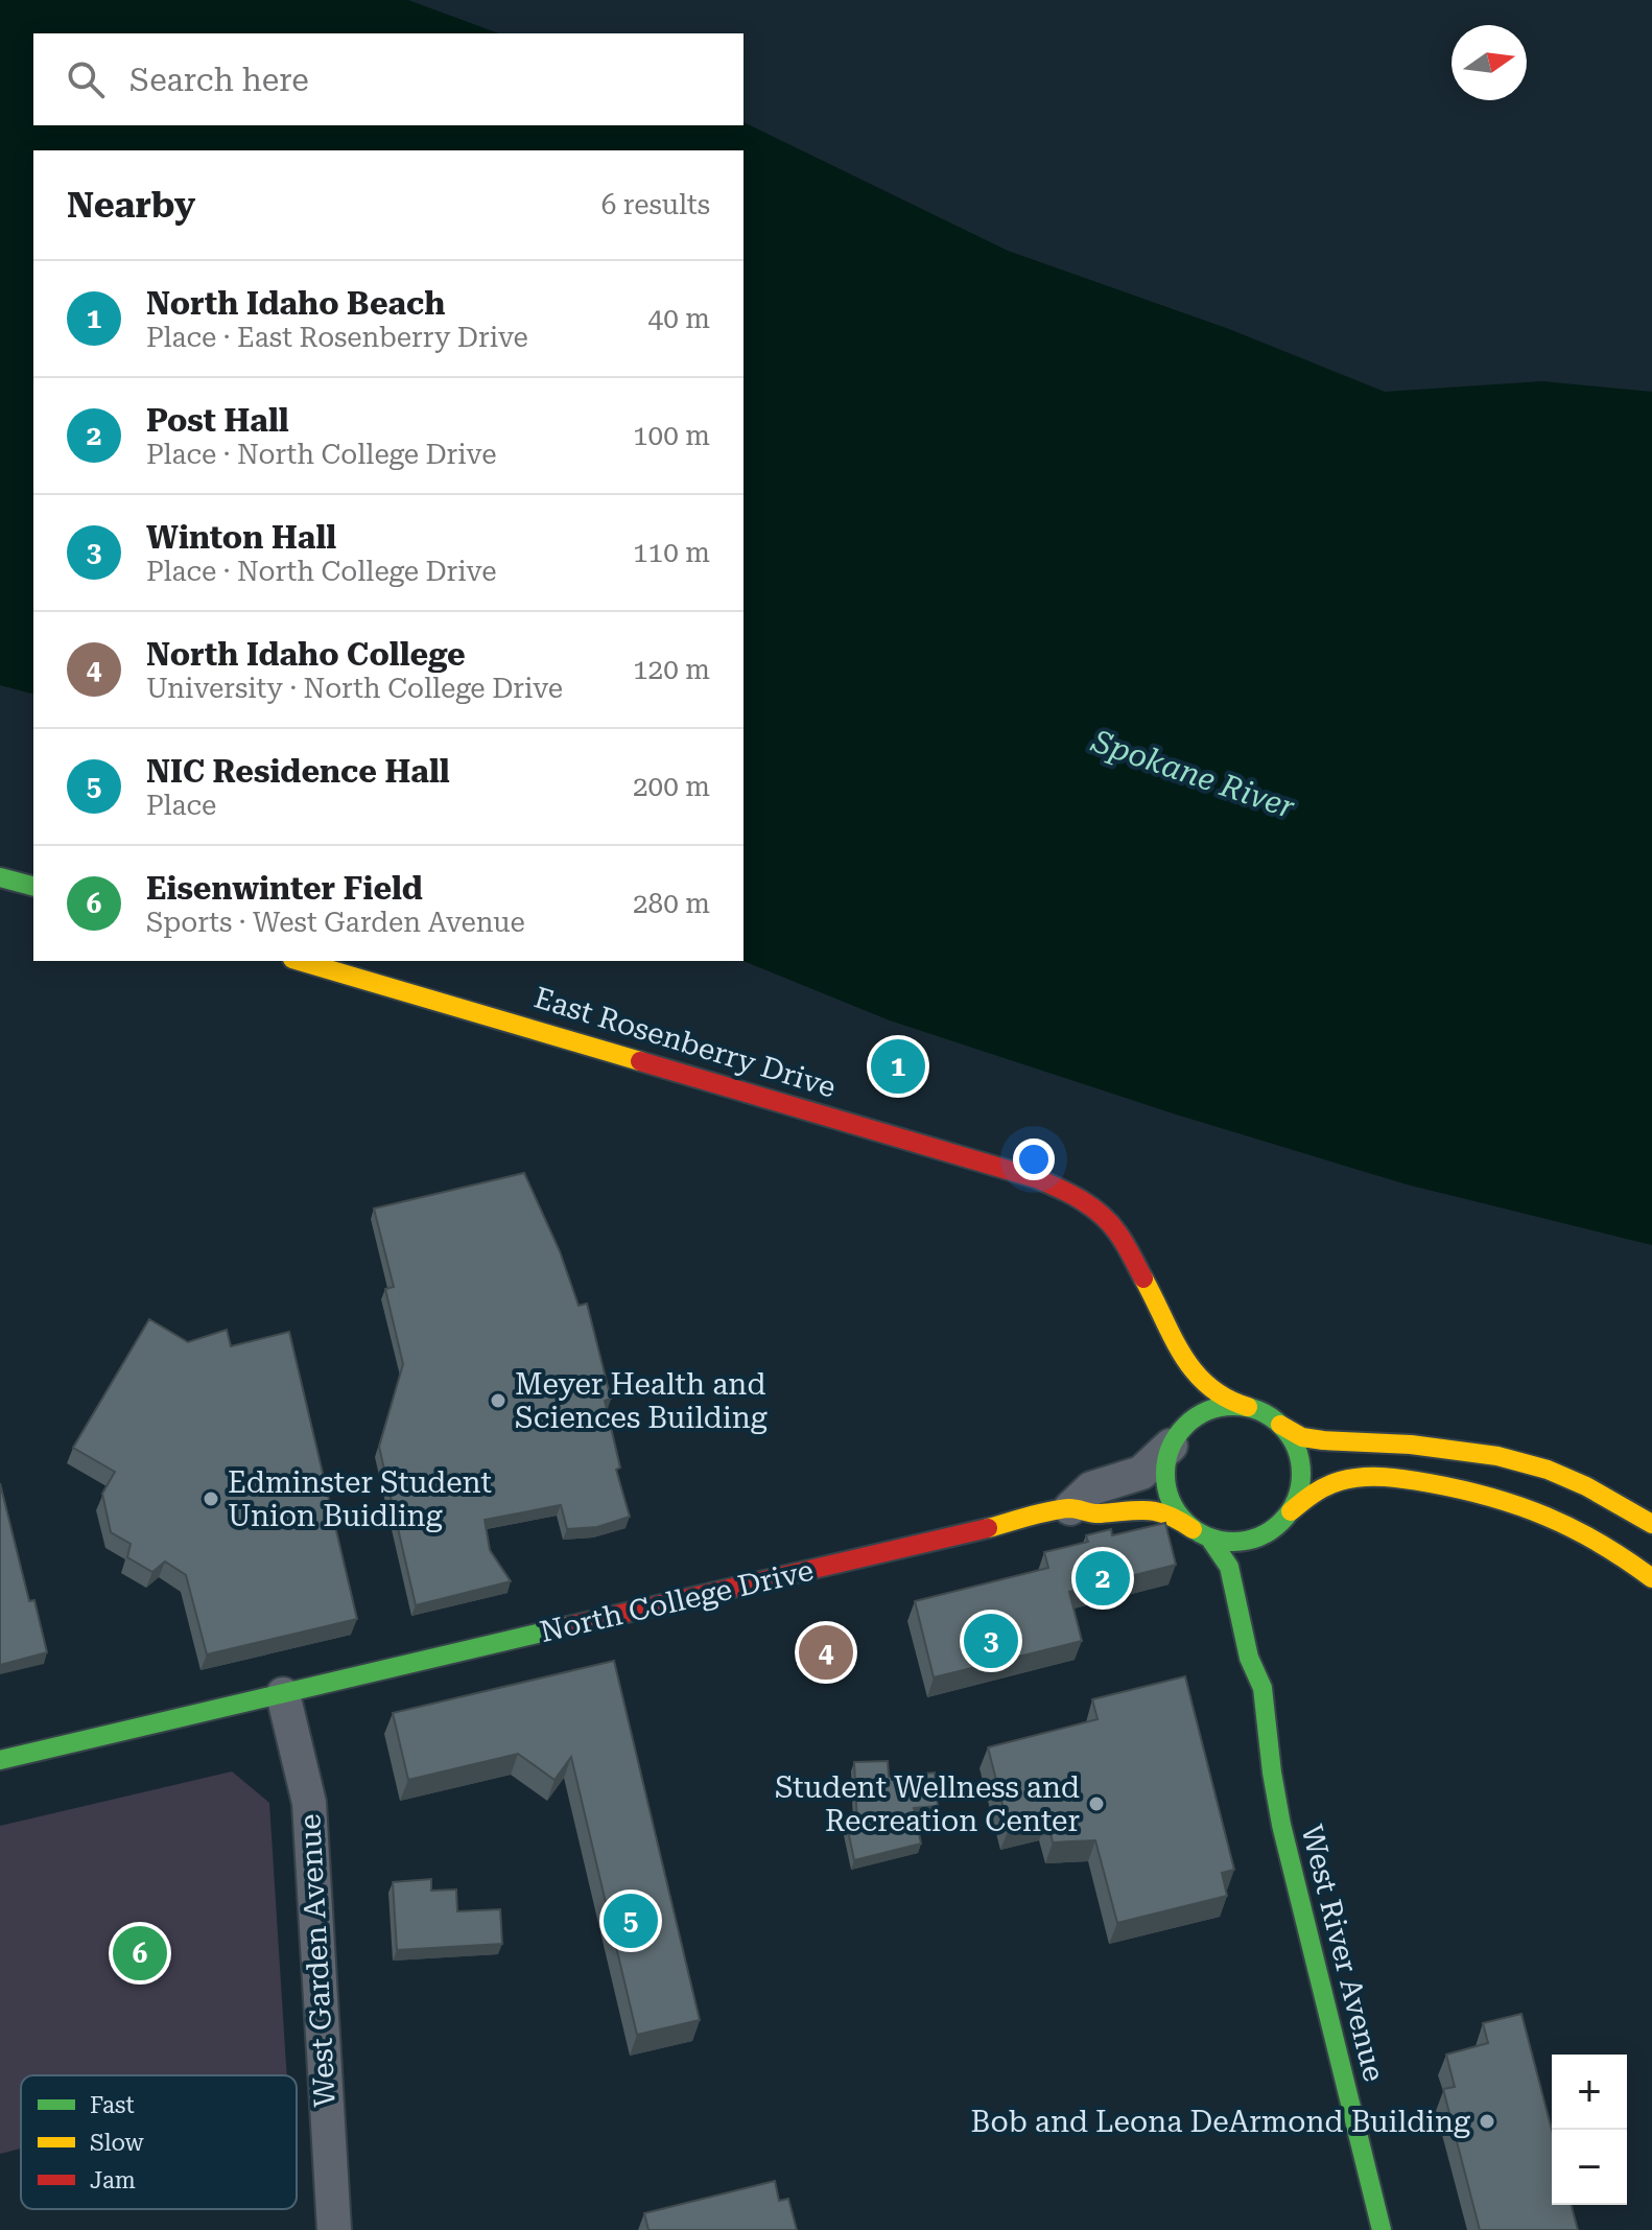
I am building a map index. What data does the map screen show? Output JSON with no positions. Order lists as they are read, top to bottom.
{
  "streets": {
    "street": [
      "East Rosenberry Drive",
      "North College Drive",
      "West River Avenue",
      "West Garden Avenue"
    ]
  },
  "crossings": [
    ["East Rosenberry Drive", "North College Drive"],
    ["East Rosenberry Drive", "West River Avenue"],
    ["North College Drive", "West River Avenue"],
    ["North College Drive", "West Garden Avenue"]
  ],
  "water": ["Spokane River"],
  "places": [
    "Meyer Health and Sciences Building",
    "Edminster Student Union Buidling",
    "Student Wellness and Recreation Center",
    "Bob and Leona DeArmond Building"
  ],
  "legend": ["Fast", "Slow", "Jam"],
  "north": "right",
  "page": {
    "search": "Search here",
    "heading": ["Nearby", "6 results"],
    "list": [
      {
        "mark": "1",
        "name": "North Idaho Beach",
        "note": "Place · East Rosenberry Drive",
        "value": "40 m"
      },
      {
        "mark": "2",
        "name": "Post Hall",
        "note": "Place · North College Drive",
        "value": "100 m"
      },
      {
        "mark": "3",
        "name": "Winton Hall",
        "note": "Place · North College Drive",
        "value": "110 m"
      },
      {
        "mark": "4",
        "name": "North Idaho College",
        "note": "University · North College Drive",
        "value": "120 m"
      },
      {
        "mark": "5",
        "name": "NIC Residence Hall",
        "note": "Place",
        "value": "200 m"
      },
      {
        "mark": "6",
        "name": "Eisenwinter Field",
        "note": "Sports · West Garden Avenue",
        "value": "280 m"
      }
    ],
    "pins": [
      "1",
      "2",
      "3",
      "4",
      "5",
      "6"
    ],
    "map_buttons": ["+", "−"]
  }
}
